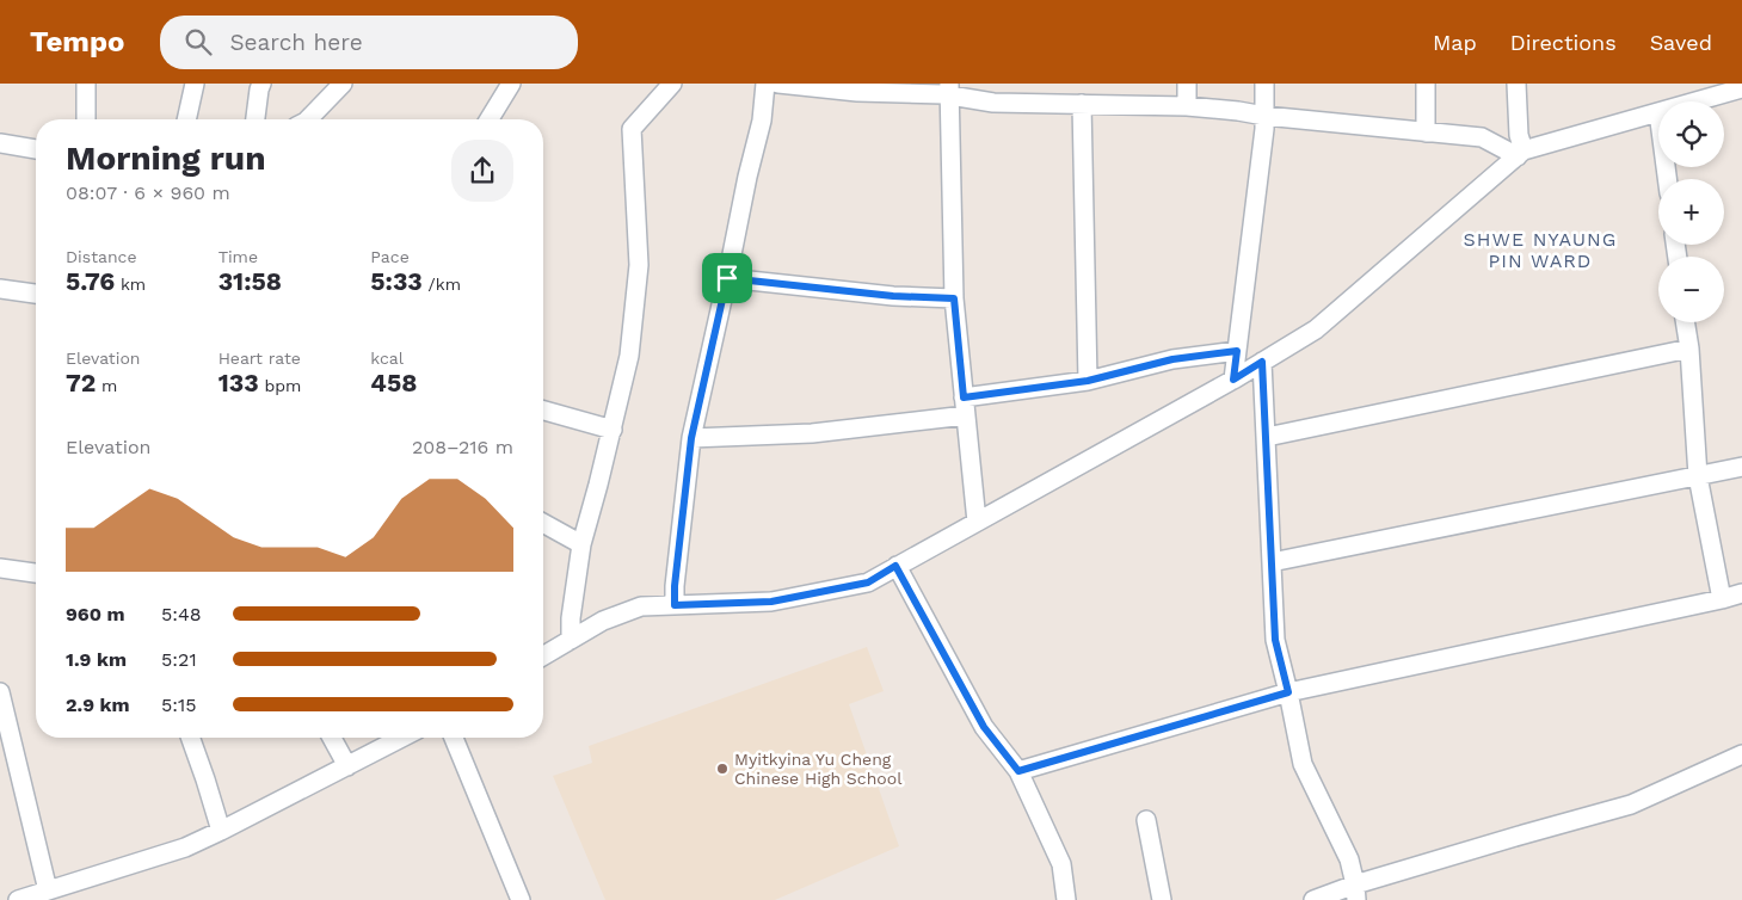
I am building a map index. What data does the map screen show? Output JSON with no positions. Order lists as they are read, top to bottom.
{
  "districts": ["SHWE NYAUNG PIN WARD"],
  "places": ["Myitkyina Yu Cheng Chinese High School"],
  "page": {
    "header": "Tempo",
    "search": "Search here",
    "nav": ["Map", "Directions", "Saved"],
    "map_buttons": ["+", "−"],
    "heading": ["Morning run", "08:07 · 6 × 960 m"],
    "stats": [
      ["Distance", "5.76 km"],
      ["Time", "31:58"],
      ["Pace", "5:33 /km"],
      ["Elevation", "72 m"],
      ["Heart rate", "133 bpm"],
      ["kcal", "458"]
    ],
    "chart": ["Elevation", "208–216 m"],
    "list": [
      {
        "name": "960 m",
        "note": "5:48"
      },
      {
        "name": "1.9 km",
        "note": "5:21"
      },
      {
        "name": "2.9 km",
        "note": "5:15"
      }
    ]
  }
}
